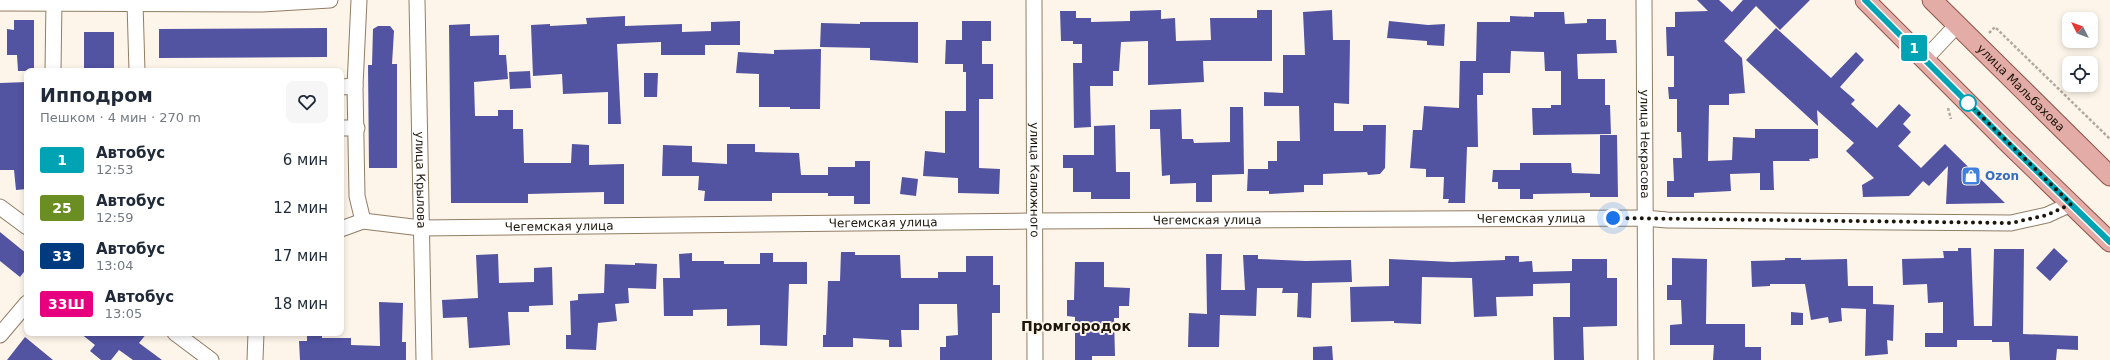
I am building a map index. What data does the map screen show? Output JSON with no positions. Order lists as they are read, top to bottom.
{
  "streets": {
    "main road": ["улица Мальбахова"],
    "street": [
      "улица Некрасова",
      "улица Крылова",
      "улица Калюжного",
      "Чегемская улица"
    ]
  },
  "crossings": [
    ["улица Некрасова", "Чегемская улица"],
    ["улица Крылова", "Чегемская улица"],
    ["улица Калюжного", "Чегемская улица"]
  ],
  "districts": ["Промгородок"],
  "places": {
    "shop": ["Ozon"]
  },
  "lines": ["bus line 1"],
  "north": "top left",
  "page": {
    "on_map": "1",
    "heading": ["Ипподром", "Пешком · 4 мин · 270 m"],
    "list": [
      {
        "mark": "1",
        "name": "Автобус",
        "note": "12:53",
        "value": "6 мин"
      },
      {
        "mark": "25",
        "name": "Автобус",
        "note": "12:59",
        "value": "12 мин"
      },
      {
        "mark": "33",
        "name": "Автобус",
        "note": "13:04",
        "value": "17 мин"
      },
      {
        "mark": "33Ш",
        "name": "Автобус",
        "note": "13:05",
        "value": "18 мин"
      }
    ]
  }
}
